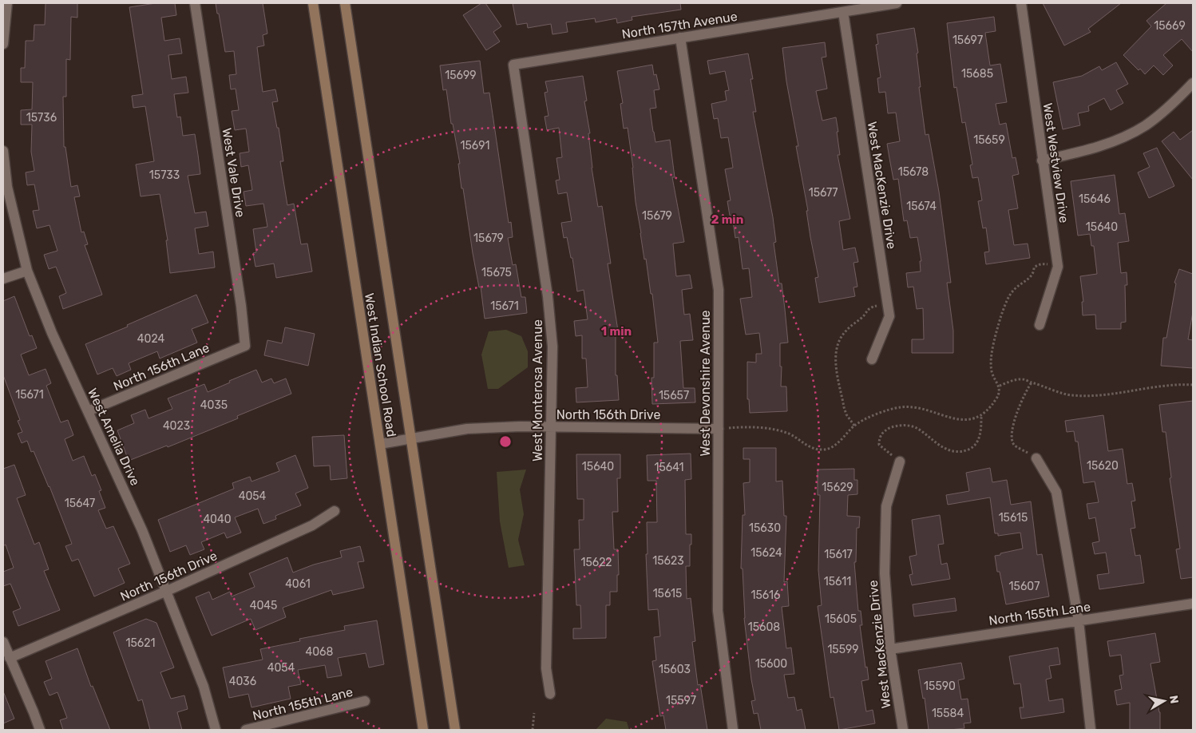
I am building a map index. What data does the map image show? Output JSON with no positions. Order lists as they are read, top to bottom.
{
  "streets": {
    "main road": ["West Indian School Road"],
    "street": [
      "North 157th Avenue",
      "West Westview Drive",
      "West Vale Drive",
      "West MacKenzie Drive",
      "North 156th Lane",
      "West Devonshire Avenue",
      "West Monterosa Avenue",
      "North 156th Drive",
      "West Amelia Drive",
      "North 155th Lane"
    ]
  },
  "crossings": [
    ["North 157th Avenue", "West MacKenzie Drive"],
    ["North 157th Avenue", "West Devonshire Avenue"],
    ["North 157th Avenue", "West Monterosa Avenue"],
    ["West Vale Drive", "North 156th Lane"],
    ["West MacKenzie Drive", "North 155th Lane"],
    ["West Indian School Road", "North 156th Drive"],
    ["North 156th Lane", "West Amelia Drive"],
    ["West Devonshire Avenue", "North 156th Drive"],
    ["West Monterosa Avenue", "North 156th Drive"],
    ["North 156th Drive", "West Amelia Drive"]
  ],
  "house_numbers": [
    "15669",
    "15697",
    "15685",
    "15699",
    "15736",
    "15659",
    "15691",
    "15678",
    "15733",
    "15677",
    "15646",
    "15674",
    "15679",
    "15640",
    "15679",
    "15675",
    "15671",
    "4024",
    "15671",
    "15657",
    "4035",
    "4023",
    "15620",
    "15640",
    "15641",
    "15629",
    "4054",
    "15647",
    "15615",
    "4040",
    "15630",
    "15624",
    "15617",
    "15623",
    "15622",
    "15611",
    "4061",
    "15607",
    "15615",
    "15616",
    "4045",
    "15605",
    "15608",
    "15621",
    "15599",
    "4068",
    "15600",
    "4054",
    "15603",
    "4036",
    "15590",
    "15597",
    "15584"
  ],
  "north": "right",
  "rings": ["2 min", "1 min"]
}
